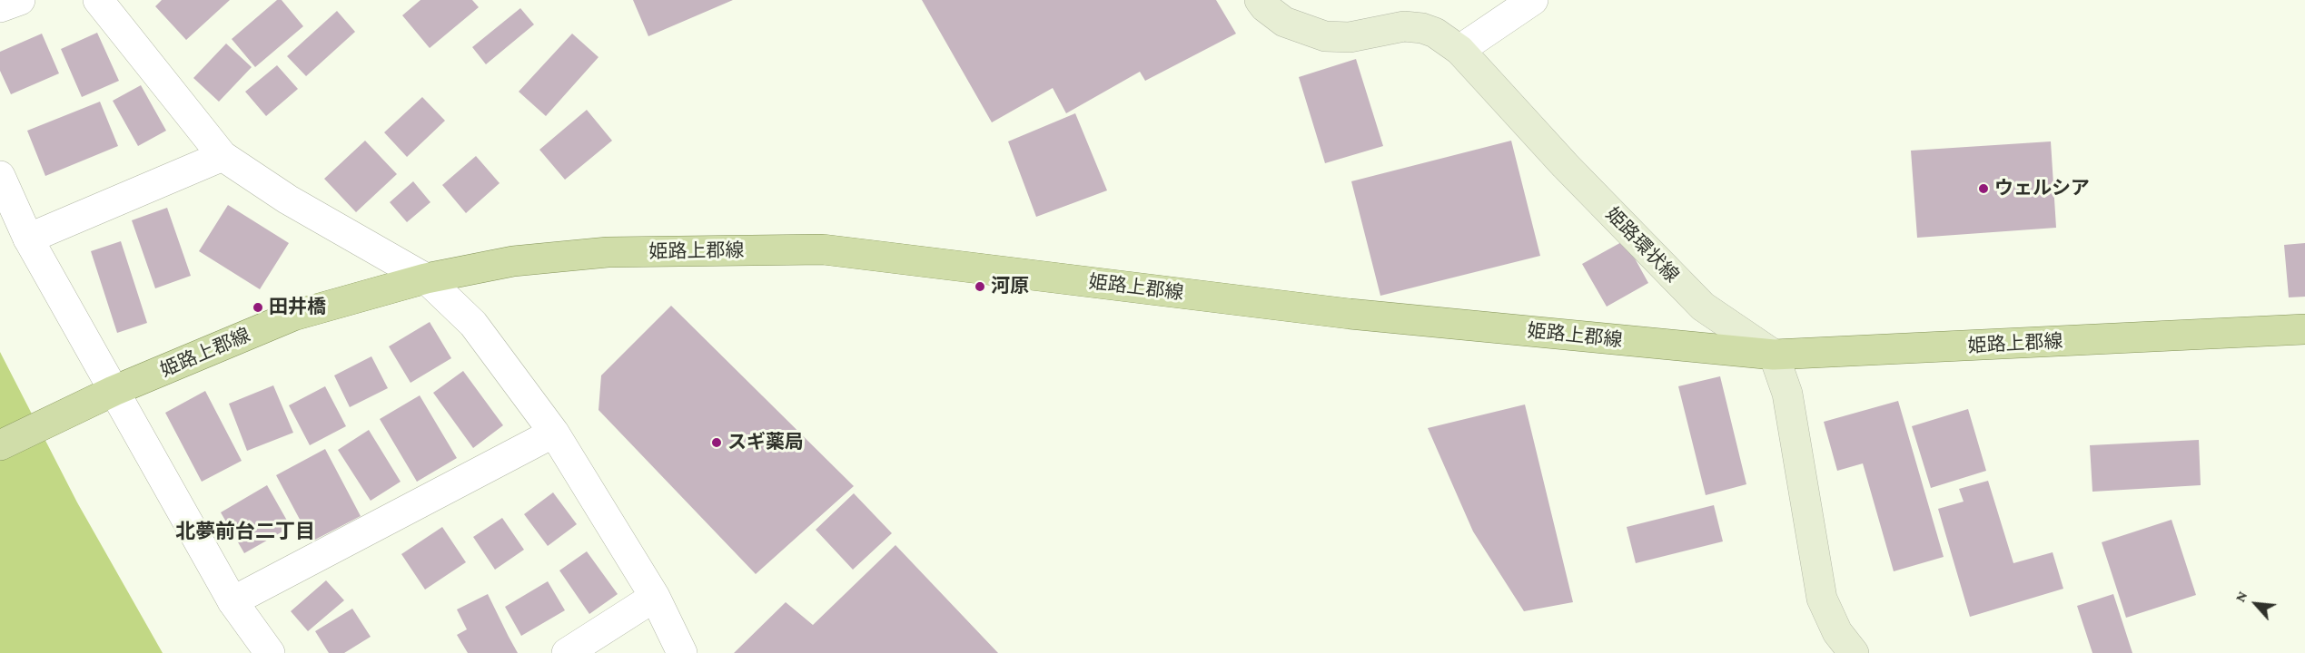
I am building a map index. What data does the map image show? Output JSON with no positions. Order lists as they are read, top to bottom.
{
  "streets": {
    "main road": ["姫路環状線", "姫路上郡線"]
  },
  "crossings": [
    ["姫路環状線", "姫路上郡線"]
  ],
  "districts": ["北夢前台二丁目"],
  "places": [
    "ウェルシア",
    "河原",
    "田井橋",
    "スギ薬局"
  ],
  "north": "top left"
}
